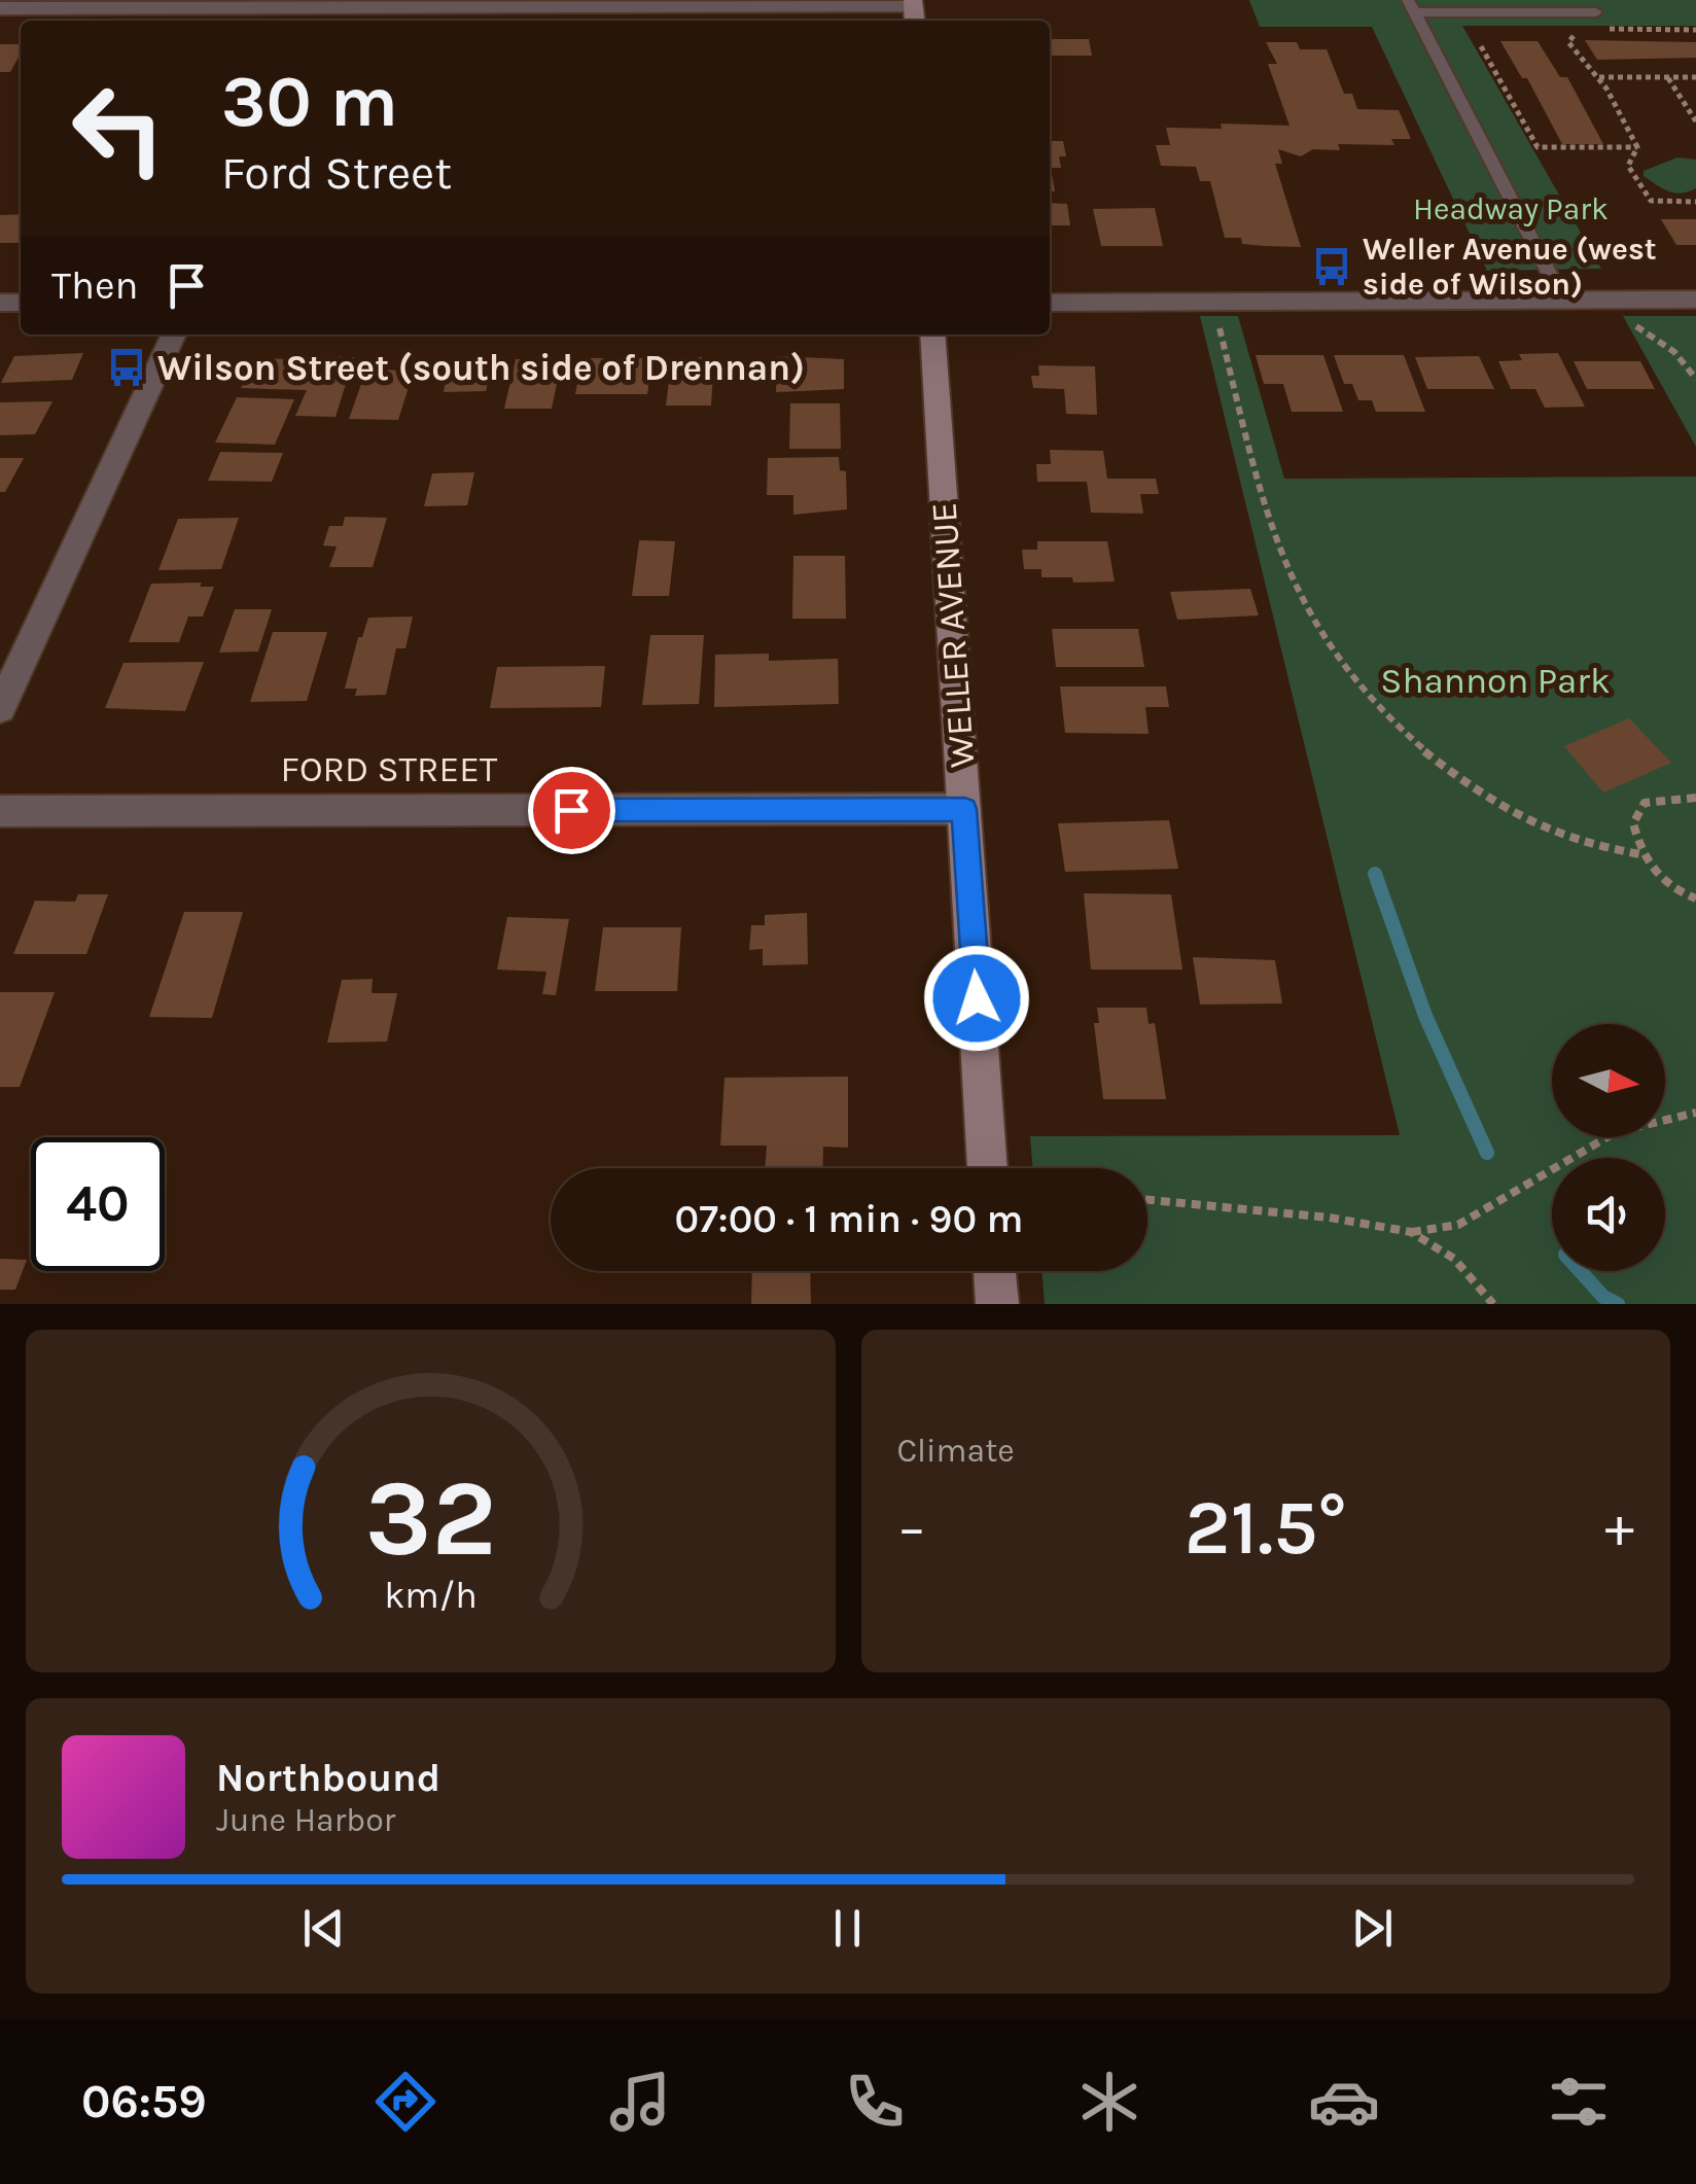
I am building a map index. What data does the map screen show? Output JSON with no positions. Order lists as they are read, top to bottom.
{
  "streets": {
    "street": ["WELLER AVENUE", "FORD STREET"]
  },
  "crossings": [
    ["WELLER AVENUE", "FORD STREET"]
  ],
  "parks": ["Headway Park", "Shannon Park"],
  "places": {
    "bus stop": ["Weller Avenue (west side of Wilson)", "Wilson Street (south side of Drennan)"]
  },
  "north": "right",
  "page": {
    "turn": ["30 m", "Ford Street"],
    "then": "Then",
    "limit": "40",
    "trip": "07:00 · 1 min · 90 m",
    "tile": "Climate",
    "heat": ["−", "21.5°", "+"],
    "song": ["Northbound", "June Harbor"],
    "tabs": "06:59",
    "gauge": ["32", "km/h"]
  }
}
